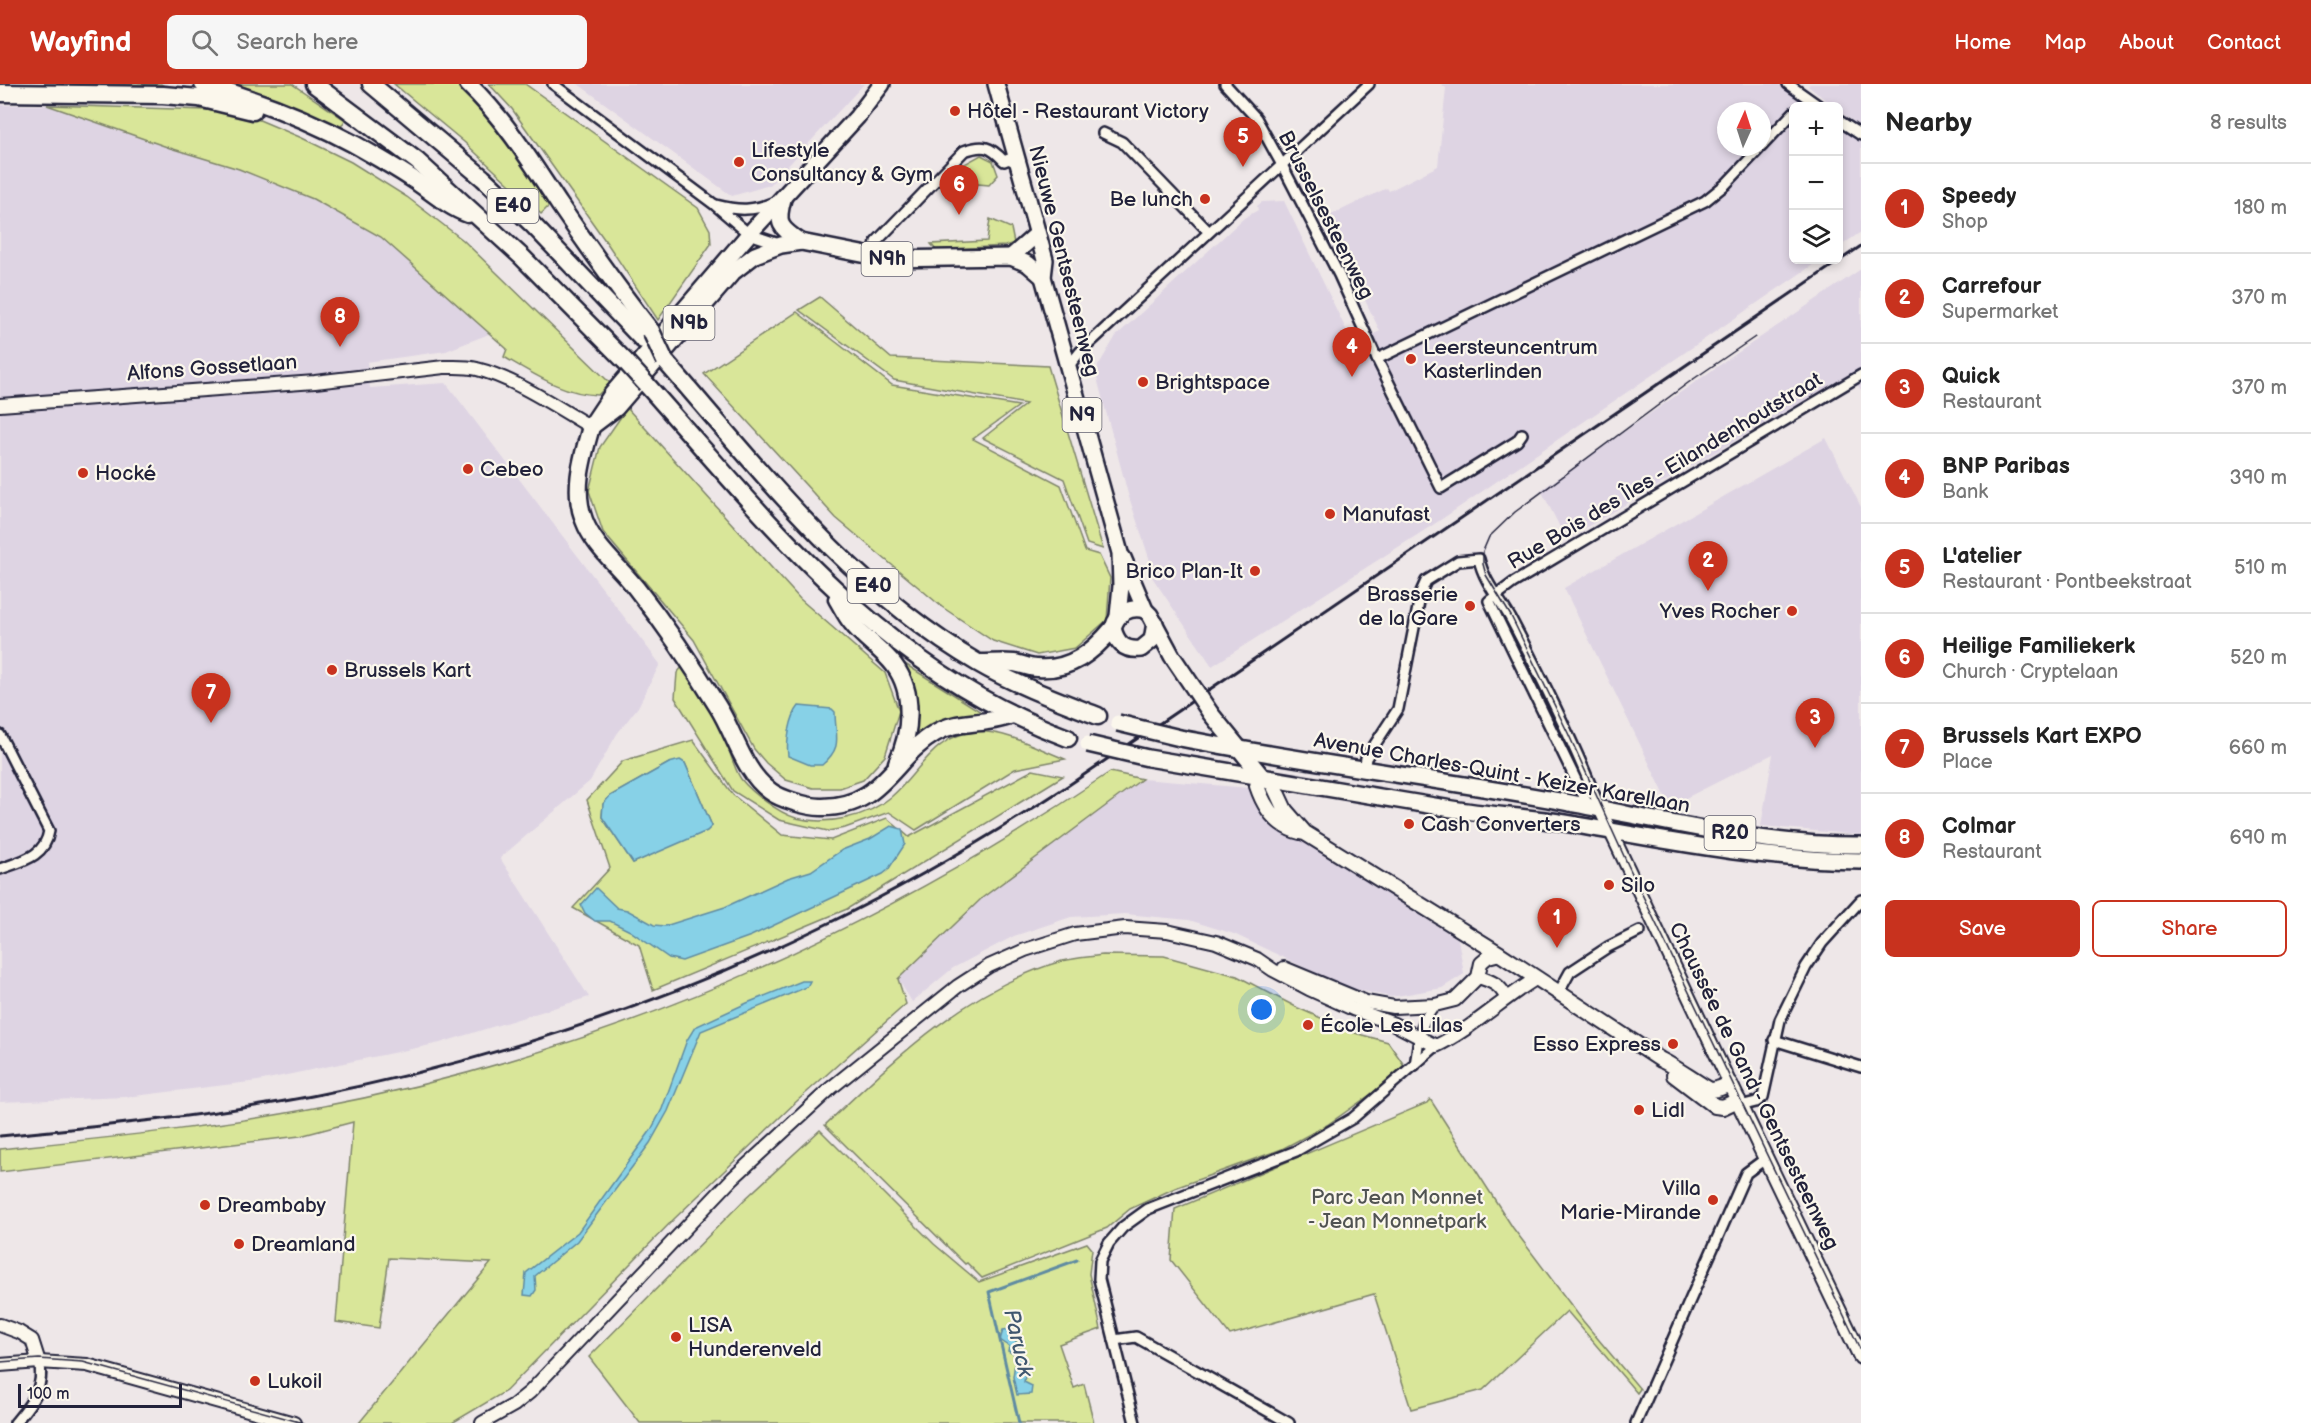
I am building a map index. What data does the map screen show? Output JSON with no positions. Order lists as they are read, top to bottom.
{
  "streets": {
    "highway": ["E40"],
    "main road": [
      "N9h",
      "Nieuwe Gentsesteenweg",
      "N9b",
      "N9",
      "Avenue Charles-Quint - Keizer Karellaan",
      "R20",
      "Chaussée de Gand - Gentsesteenweg"
    ],
    "street": ["Brusselsesteenweg", "Alfons Gossetlaan", "Rue Bois des Îles - Eilandenhoutstraat"]
  },
  "crossings": [
    ["E40", "Avenue Charles-Quint - Keizer Karellaan"],
    ["N9h", "N9b"],
    ["N9b", "Alfons Gossetlaan"],
    ["Rue Bois des Îles - Eilandenhoutstraat", "Chaussée de Gand - Gentsesteenweg"],
    ["Avenue Charles-Quint - Keizer Karellaan", "Chaussée de Gand - Gentsesteenweg"]
  ],
  "water": ["Paruck"],
  "parks": ["Parc Jean Monnet - Jean Monnetpark"],
  "places": [
    "Hôtel - Restaurant Victory",
    "Lifestyle Consultancy & Gym",
    "Be lunch",
    "Leersteuncentrum Kasterlinden",
    "Brightspace",
    "Cebeo",
    "Hocké",
    "Manufast",
    "Brico Plan-It",
    "Brasserie de la Gare",
    "Yves Rocher",
    "Brussels Kart",
    "Cash Converters",
    "Silo",
    "École Les Lilas",
    "Esso Express",
    "Lidl",
    "Villa Marie-Mirande",
    "Dreambaby",
    "Dreamland",
    "LISA Hunderenveld",
    "Lukoil"
  ],
  "scale_bar": "100 m",
  "north": "top",
  "page": {
    "header": "Wayfind",
    "search": "Search here",
    "nav": [
      "Home",
      "Map",
      "About",
      "Contact"
    ],
    "heading": ["Nearby", "8 results"],
    "map_buttons": ["+", "−"],
    "pins": [
      "5",
      "6",
      "8",
      "4",
      "2",
      "7",
      "3",
      "1"
    ],
    "list": [
      {
        "mark": "1",
        "name": "Speedy",
        "note": "Shop",
        "value": "180 m"
      },
      {
        "mark": "2",
        "name": "Carrefour",
        "note": "Supermarket",
        "value": "370 m"
      },
      {
        "mark": "3",
        "name": "Quick",
        "note": "Restaurant",
        "value": "370 m"
      },
      {
        "mark": "4",
        "name": "BNP Paribas",
        "note": "Bank",
        "value": "390 m"
      },
      {
        "mark": "5",
        "name": "L'atelier",
        "note": "Restaurant · Pontbeekstraat",
        "value": "510 m"
      },
      {
        "mark": "6",
        "name": "Heilige Familiekerk",
        "note": "Church · Cryptelaan",
        "value": "520 m"
      },
      {
        "mark": "7",
        "name": "Brussels Kart EXPO",
        "note": "Place",
        "value": "660 m"
      },
      {
        "mark": "8",
        "name": "Colmar",
        "note": "Restaurant",
        "value": "690 m"
      }
    ],
    "buttons": ["Save", "Share"],
    "scale": "100 m"
  }
}
